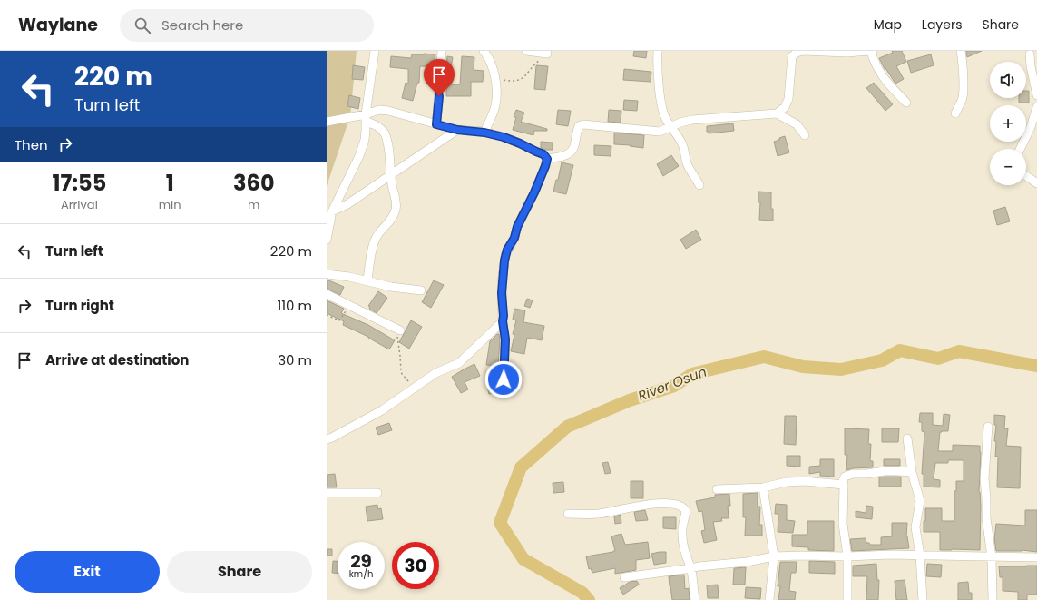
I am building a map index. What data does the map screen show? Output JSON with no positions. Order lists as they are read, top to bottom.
{
  "water": ["River Osun"],
  "page": {
    "header": "Waylane",
    "search": "Search here",
    "nav": ["Map", "Layers", "Share"],
    "turn": ["220 m", "Turn left"],
    "map_buttons": ["+", "−"],
    "then": "Then",
    "eta": [
      "17:55",
      "Arrival",
      "1",
      "min",
      "360",
      "m"
    ],
    "list": [
      {
        "name": "Turn left",
        "value": "220 m"
      },
      {
        "name": "Turn right",
        "value": "110 m"
      },
      {
        "name": "Arrive at destination",
        "value": "30 m"
      }
    ],
    "speed": "29 km/h",
    "limit": "30",
    "buttons": ["Exit", "Share"]
  }
}
